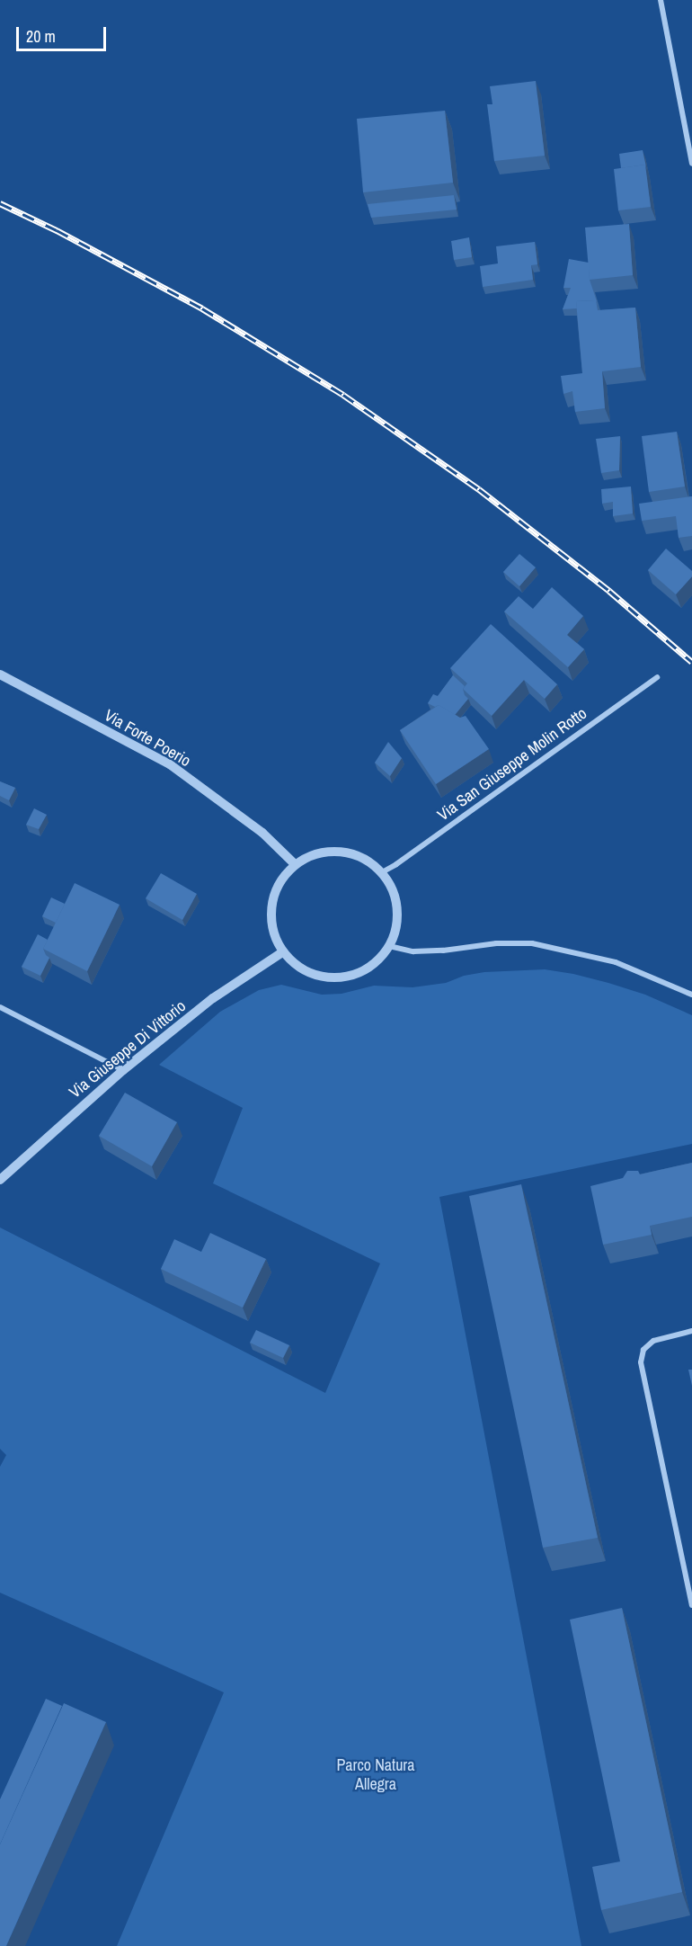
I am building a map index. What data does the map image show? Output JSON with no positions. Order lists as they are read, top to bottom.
{
  "streets": {
    "street": ["Via Forte Poerio", "Via San Giuseppe Molin Rotto", "Via Giuseppe Di Vittorio"]
  },
  "crossings": [
    ["Via Forte Poerio", "Via San Giuseppe Molin Rotto"],
    ["Via Forte Poerio", "Via Giuseppe Di Vittorio"],
    ["Via San Giuseppe Molin Rotto", "Via Giuseppe Di Vittorio"]
  ],
  "parks": ["Parco Natura Allegra"],
  "scale_bar": "20 m"
}
